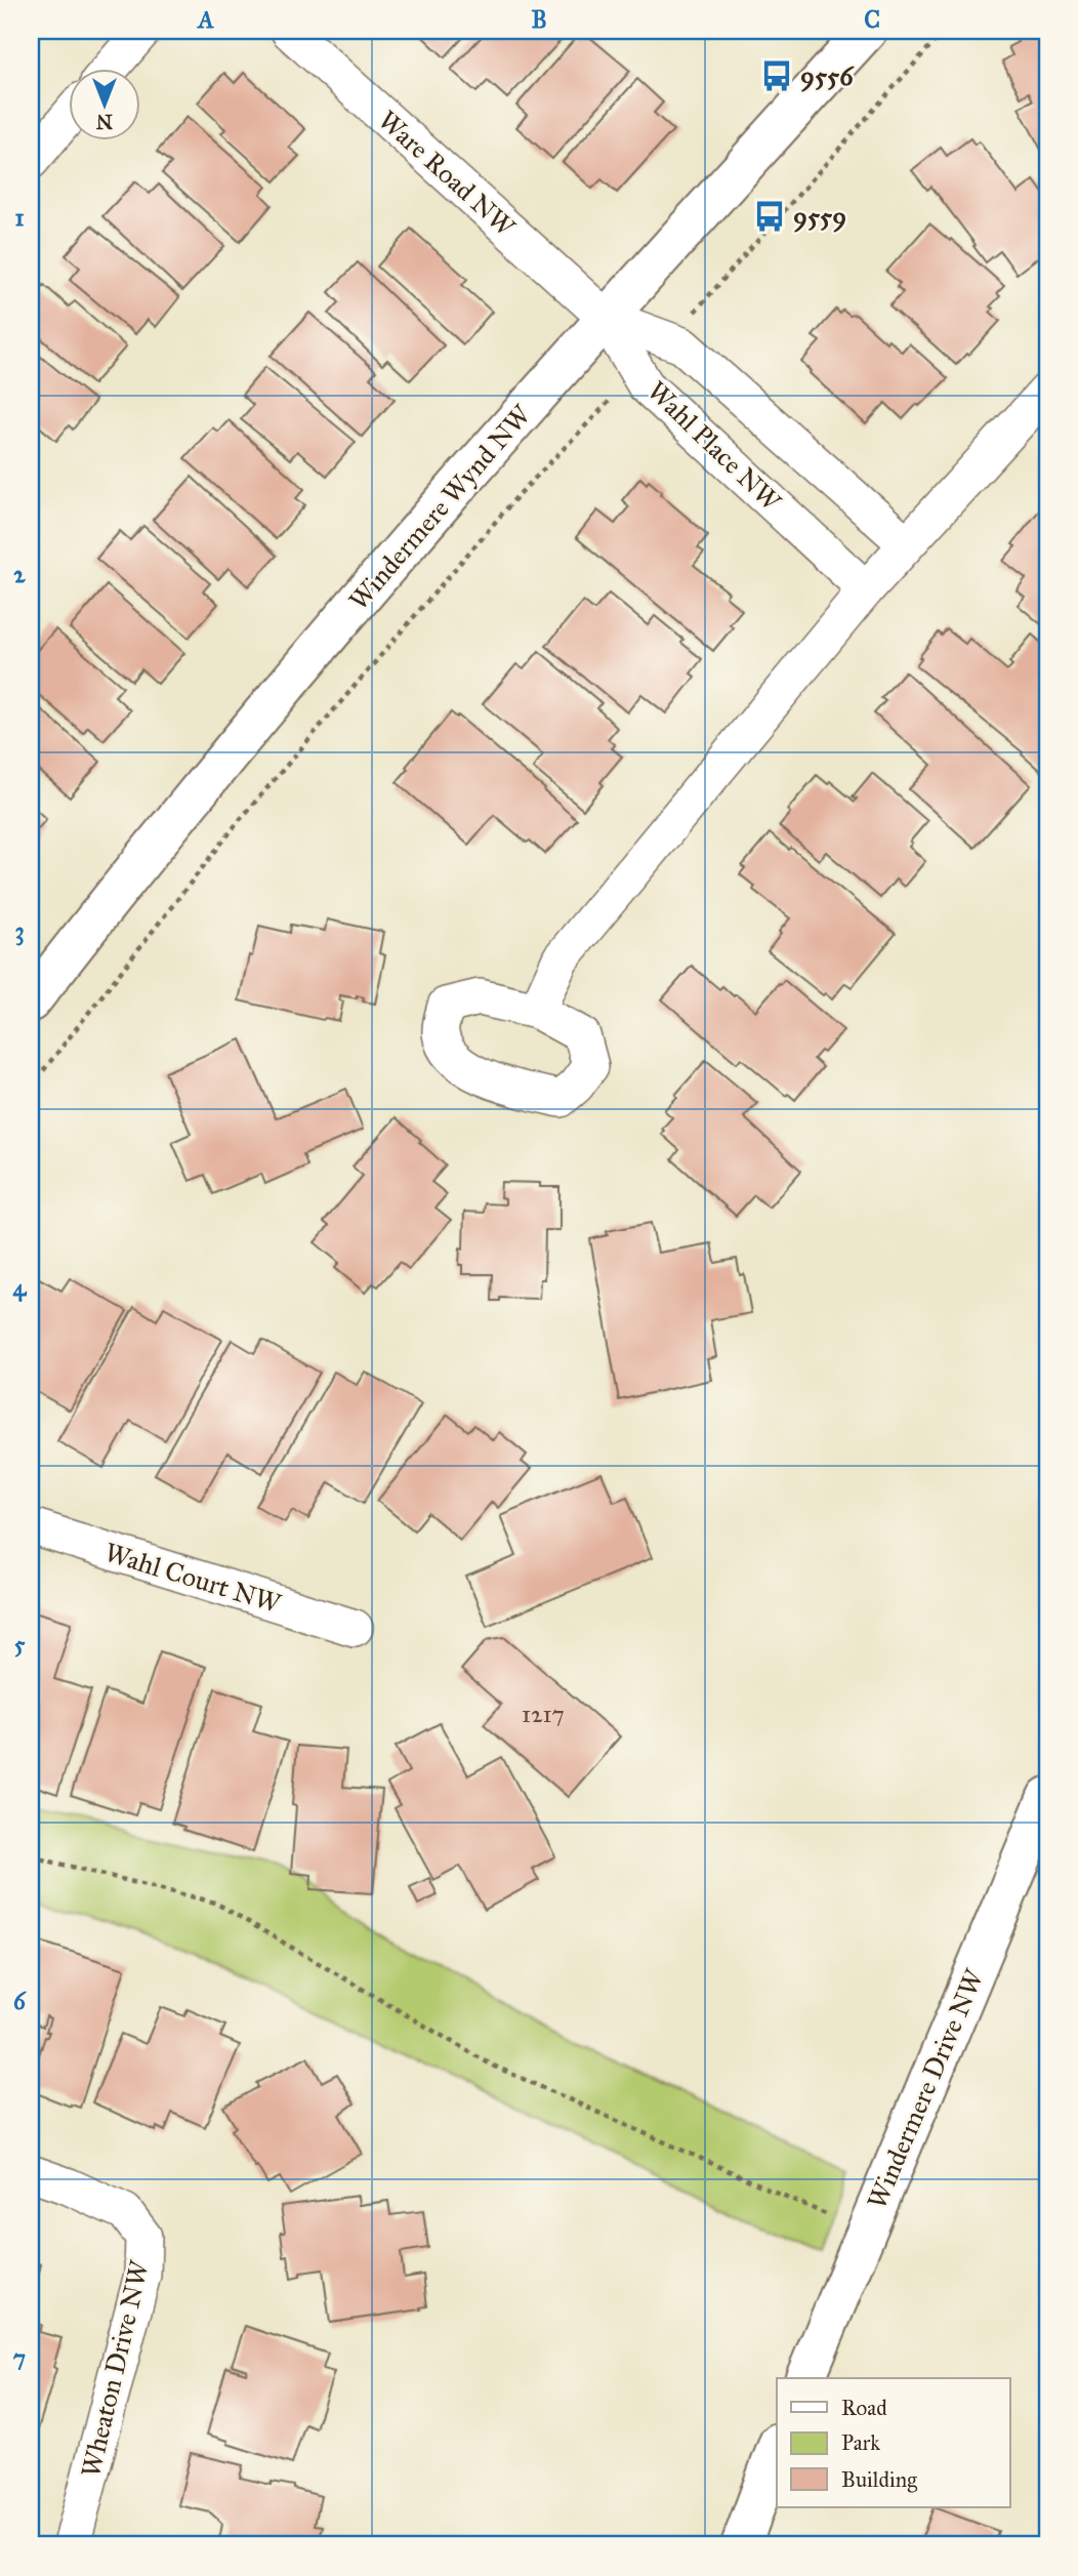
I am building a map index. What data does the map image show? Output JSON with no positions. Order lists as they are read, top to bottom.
{
  "streets": {
    "street": [
      "Ware Road NW",
      "Wahl Place NW",
      "Windermere Wynd NW",
      "Wahl Court NW",
      "Windermere Drive NW",
      "Wheaton Drive NW"
    ]
  },
  "crossings": [
    ["Ware Road NW", "Wahl Place NW"],
    ["Ware Road NW", "Windermere Wynd NW"],
    ["Wahl Place NW", "Windermere Wynd NW"]
  ],
  "places": {
    "bus stop": ["9556", "9559"]
  },
  "house_numbers": ["1217"],
  "legend": ["Road", "Park", "Building"],
  "north": "bottom",
  "grid": {
    "columns": ["A", "B", "C"],
    "rows": [
      "1",
      "2",
      "3",
      "4",
      "5",
      "6",
      "7"
    ]
  }
}
